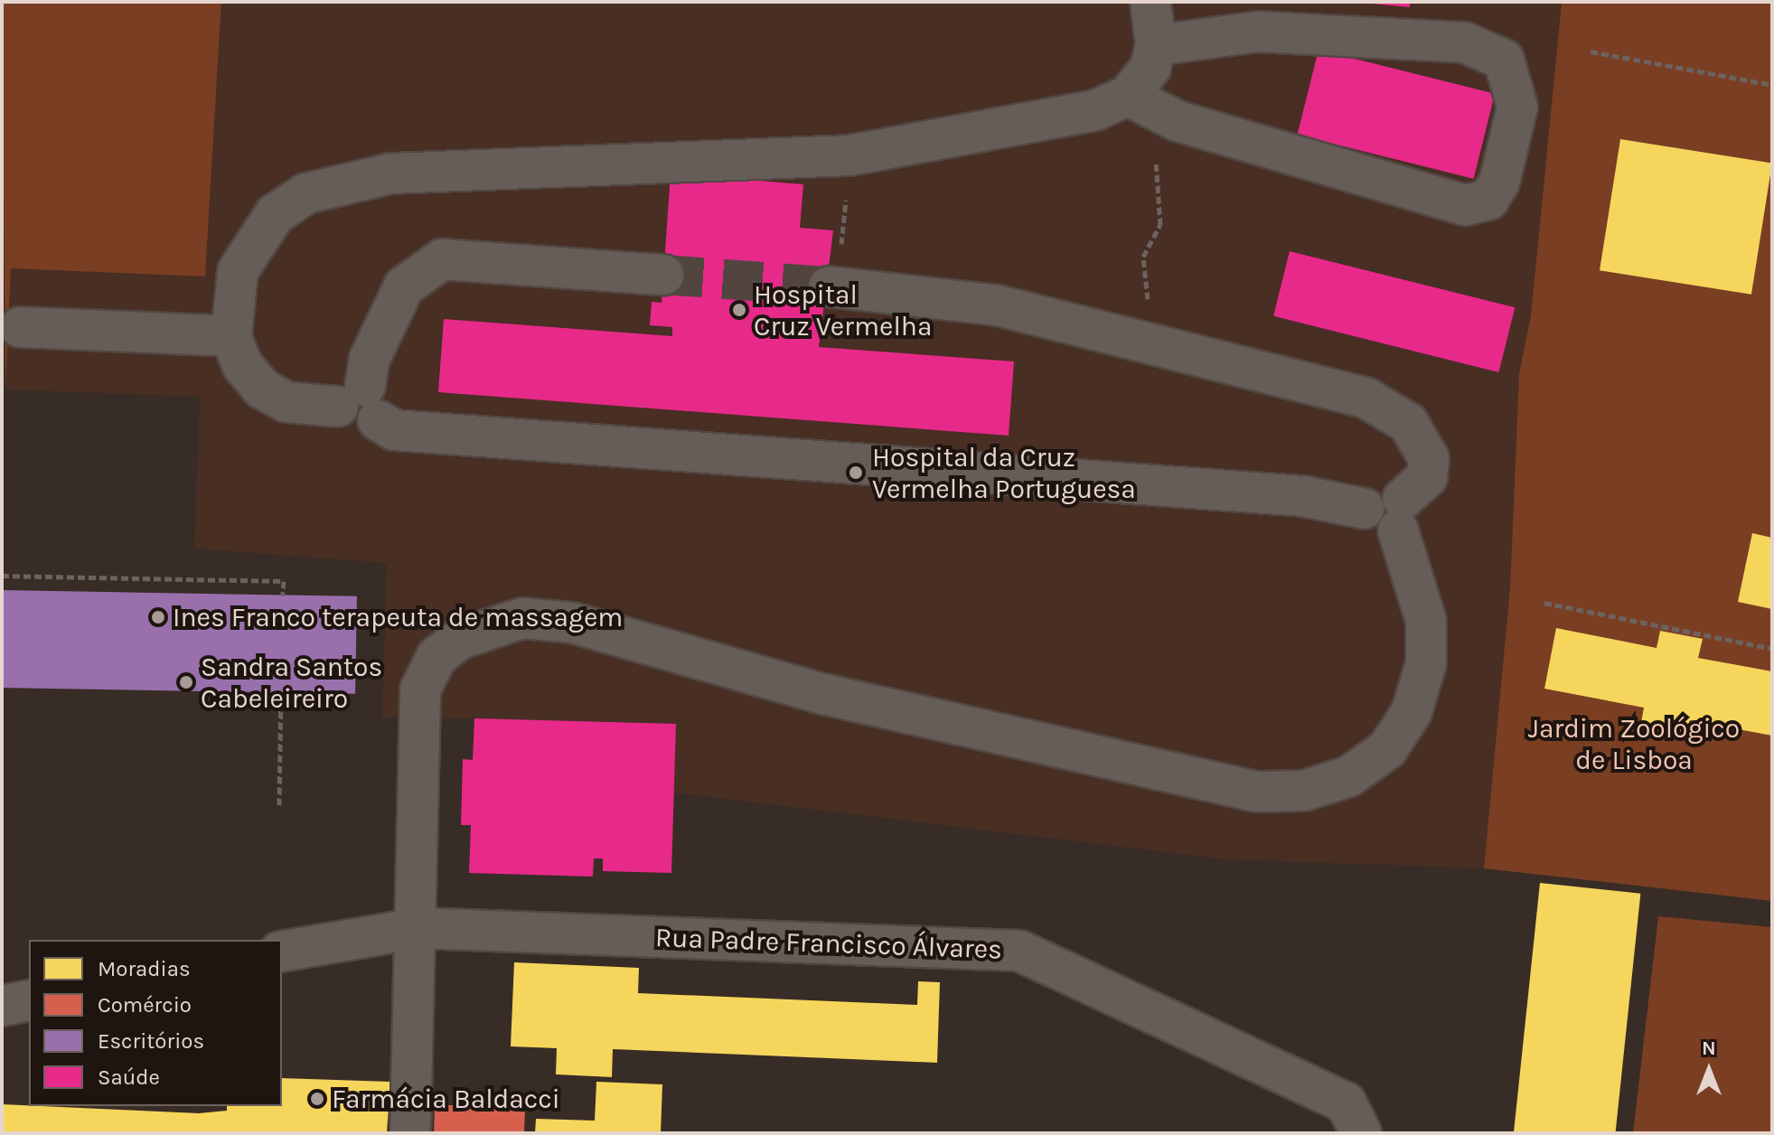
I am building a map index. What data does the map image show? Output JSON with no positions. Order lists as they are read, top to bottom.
{
  "streets": {
    "street": ["Rua Padre Francisco Álvares"]
  },
  "parks": ["Jardim Zoológico de Lisboa"],
  "places": [
    "Hospital Cruz Vermelha",
    "Hospital da Cruz Vermelha Portuguesa",
    "Ines Franco terapeuta de massagem",
    "Sandra Santos Cabeleireiro",
    "Farmácia Baldacci"
  ],
  "legend": [
    "Moradias",
    "Comércio",
    "Escritórios",
    "Saúde"
  ],
  "north": "top"
}
